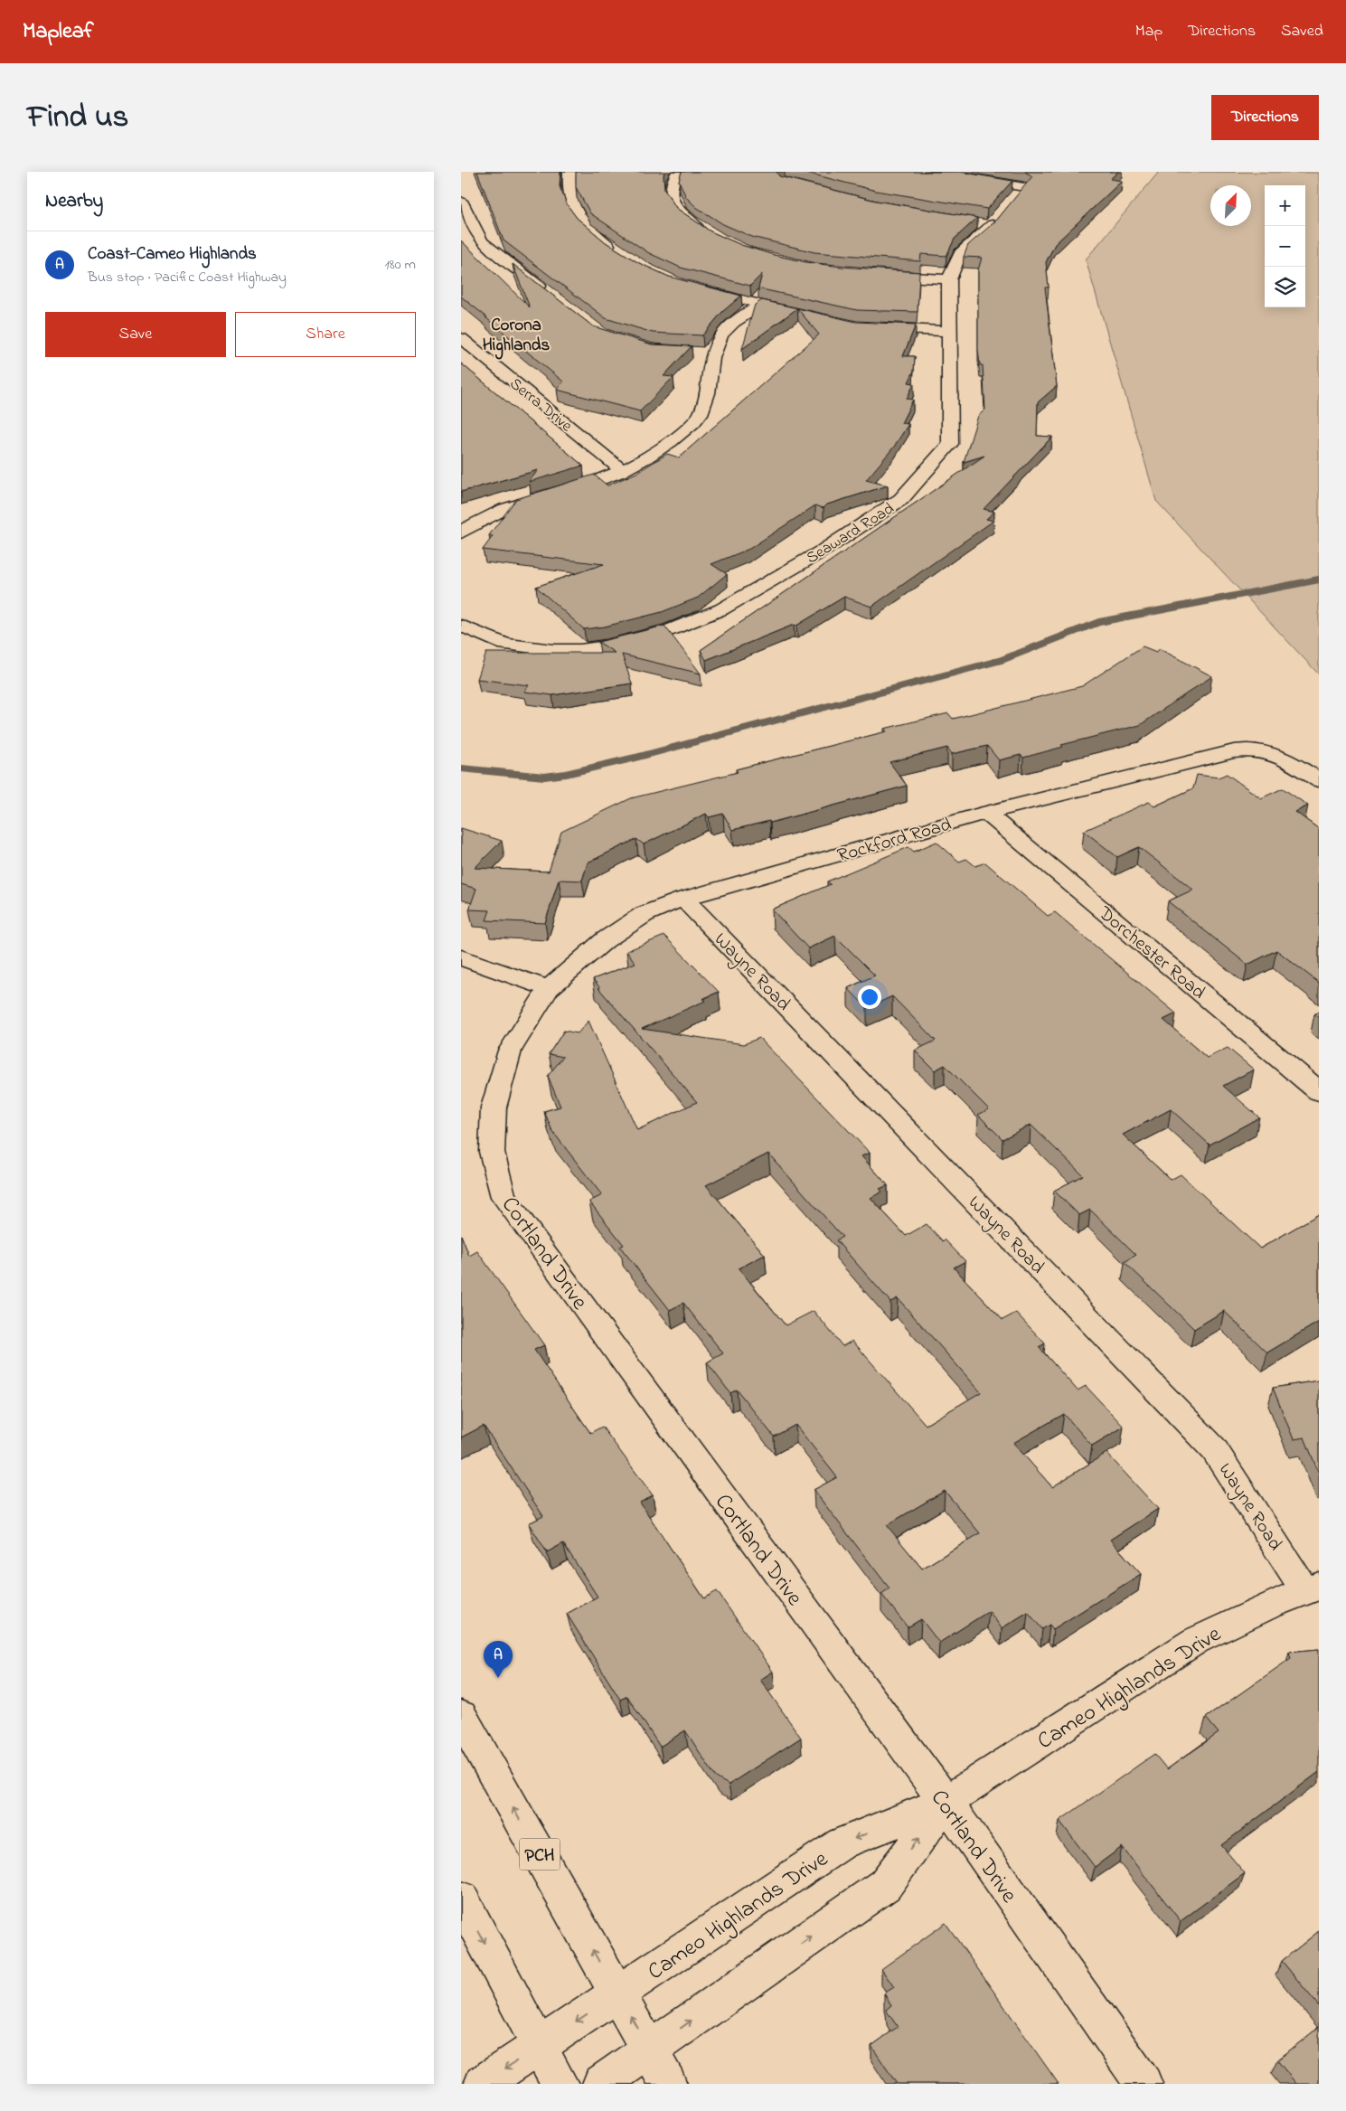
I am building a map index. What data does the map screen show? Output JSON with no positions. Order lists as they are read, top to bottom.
{
  "streets": {
    "main road": [
      "Serra Drive",
      "Seaward Road",
      "Rockford Road",
      "Dorchester Road",
      "Wayne Road",
      "Cortland Drive",
      "Cameo Highlands Drive",
      "PCH"
    ]
  },
  "crossings": [
    ["Rockford Road", "Dorchester Road"],
    ["Rockford Road", "Wayne Road"],
    ["Rockford Road", "Cortland Drive"],
    ["Wayne Road", "Cameo Highlands Drive"],
    ["Cortland Drive", "Cameo Highlands Drive"],
    ["Cameo Highlands Drive", "PCH"]
  ],
  "districts": ["Corona Highlands"],
  "north": "top right",
  "page": {
    "header": "Mapleaf",
    "nav": ["Map", "Directions", "Saved"],
    "title": "Find us",
    "buttons": [
      "Directions",
      ["Save", "Share"]
    ],
    "heading": "Nearby",
    "map_buttons": ["+", "−"],
    "list": [
      {
        "mark": "A",
        "name": "Coast-Cameo Highlands",
        "note": "Bus stop · Pacific Coast Highway",
        "value": "180 m"
      }
    ],
    "pins": "A"
  }
}
